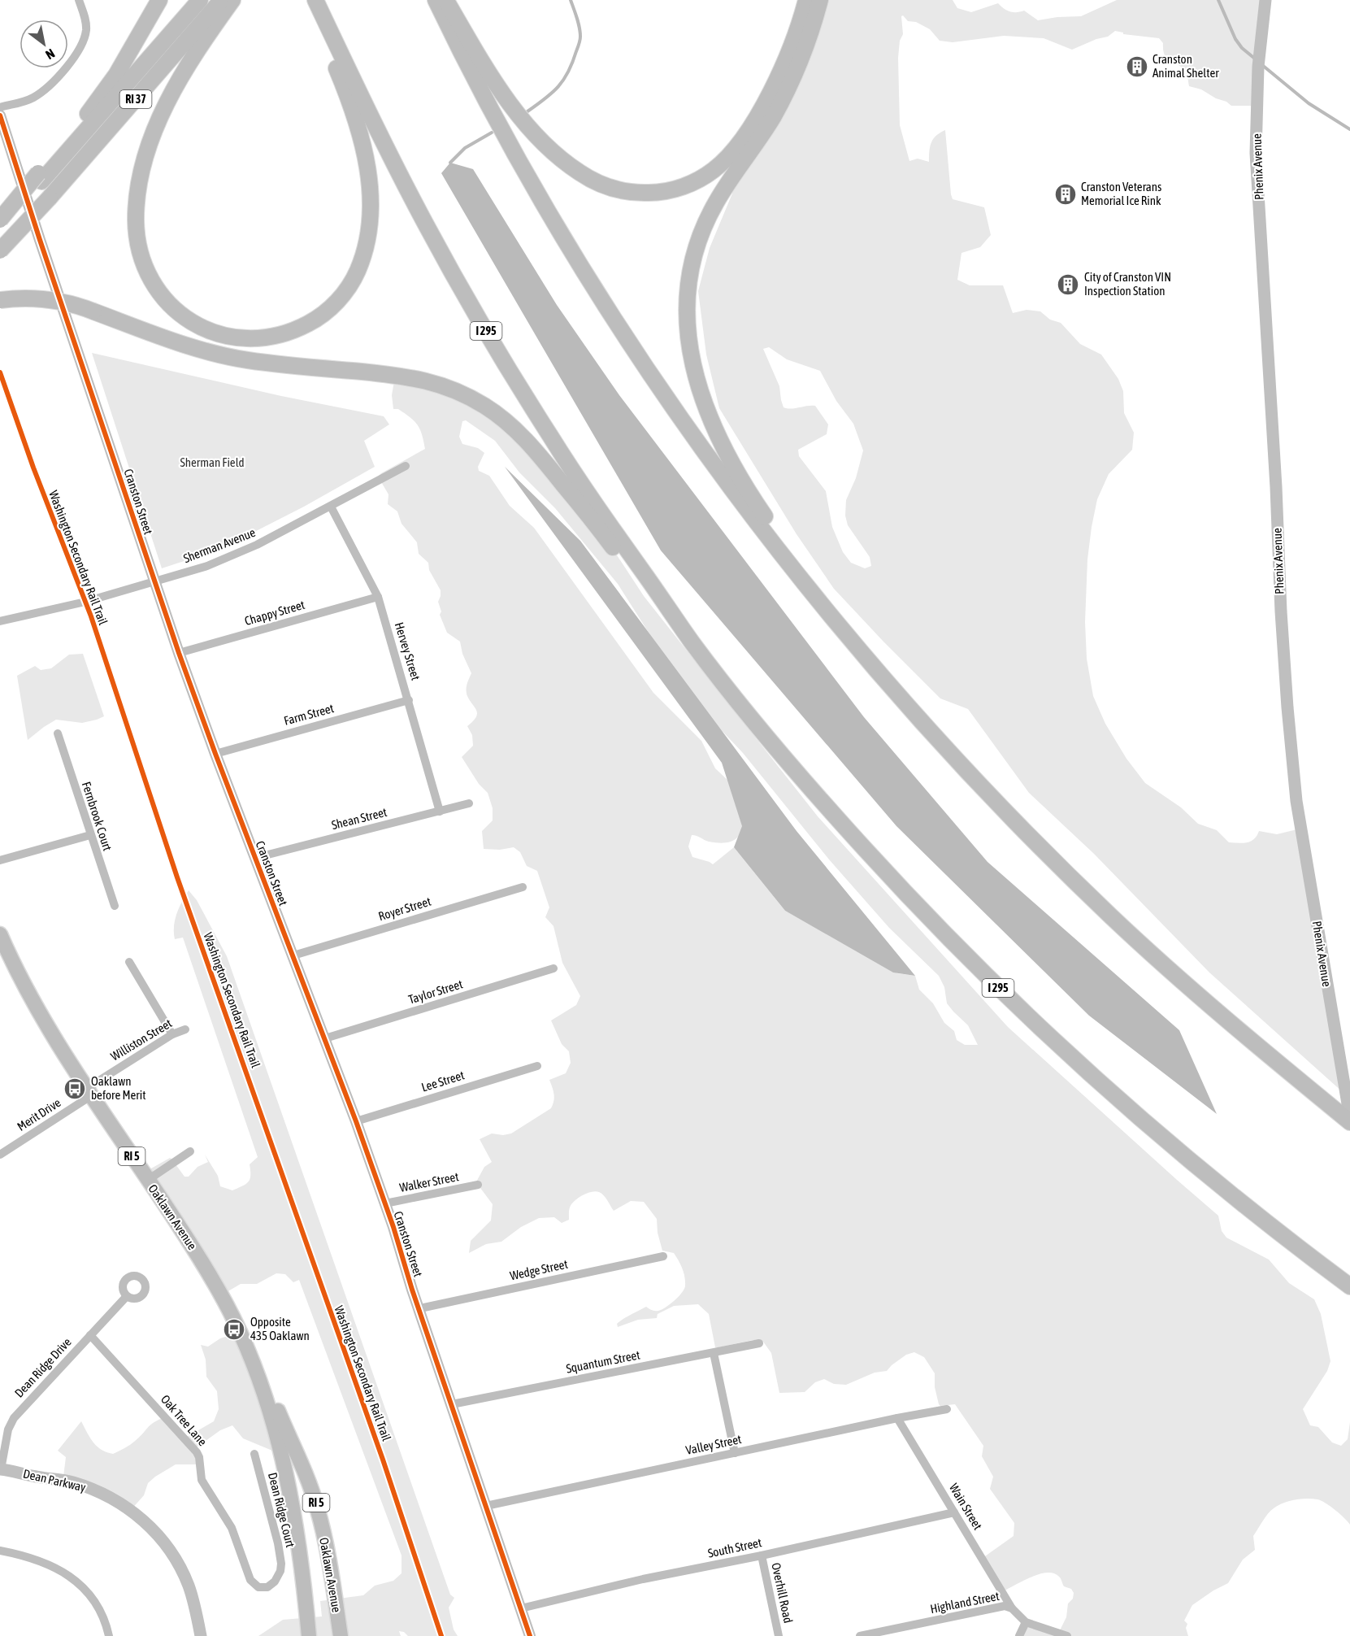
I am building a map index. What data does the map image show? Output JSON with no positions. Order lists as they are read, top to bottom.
{
  "streets": {
    "highway": ["RI 37", "I 295"],
    "main road": [
      "Phenix Avenue",
      "RI 5",
      "Oaklawn Avenue",
      "Dean Parkway"
    ],
    "street": [
      "Cranston Street",
      "Sherman Avenue",
      "Chappy Street",
      "Hervey Street",
      "Farm Street",
      "Fernbrook Court",
      "Shean Street",
      "Royer Street",
      "Taylor Street",
      "Williston Street",
      "Lee Street",
      "Merit Drive",
      "Walker Street",
      "Wedge Street",
      "Squantum Street",
      "Dean Ridge Drive",
      "Oak Tree Lane",
      "Valley Street",
      "Wain Street",
      "Dean Ridge Court",
      "South Street",
      "Overhill Road",
      "Highland Street"
    ],
    "cycle path": ["Washington Secondary Rail Trail"]
  },
  "crossings": [
    ["Cranston Street", "Sherman Avenue"],
    ["Cranston Street", "Chappy Street"],
    ["Cranston Street", "Farm Street"],
    ["Cranston Street", "Shean Street"],
    ["Cranston Street", "Royer Street"],
    ["Cranston Street", "Taylor Street"],
    ["Cranston Street", "Lee Street"],
    ["Cranston Street", "Walker Street"],
    ["Cranston Street", "Wedge Street"],
    ["Cranston Street", "Squantum Street"],
    ["Cranston Street", "Valley Street"],
    ["Cranston Street", "South Street"],
    ["Sherman Avenue", "Hervey Street"],
    ["Chappy Street", "Hervey Street"],
    ["Hervey Street", "Farm Street"],
    ["Hervey Street", "Shean Street"],
    ["Williston Street", "Merit Drive"],
    ["Williston Street", "Oaklawn Avenue"],
    ["Merit Drive", "Oaklawn Avenue"],
    ["Dean Ridge Drive", "Oak Tree Lane"],
    ["Dean Ridge Drive", "Dean Parkway"],
    ["Oak Tree Lane", "Dean Ridge Court"],
    ["Valley Street", "Wain Street"],
    ["Wain Street", "South Street"],
    ["Wain Street", "Highland Street"],
    ["South Street", "Overhill Road"]
  ],
  "parks": ["Sherman Field"],
  "places": {
    "building": ["Cranston Animal Shelter", "Cranston Veterans Memorial Ice Rink", "City of Cranston VIN Inspection Station"],
    "bus stop": ["Oaklawn before Merit", "Opposite 435 Oaklawn"]
  },
  "north": "bottom right"
}
